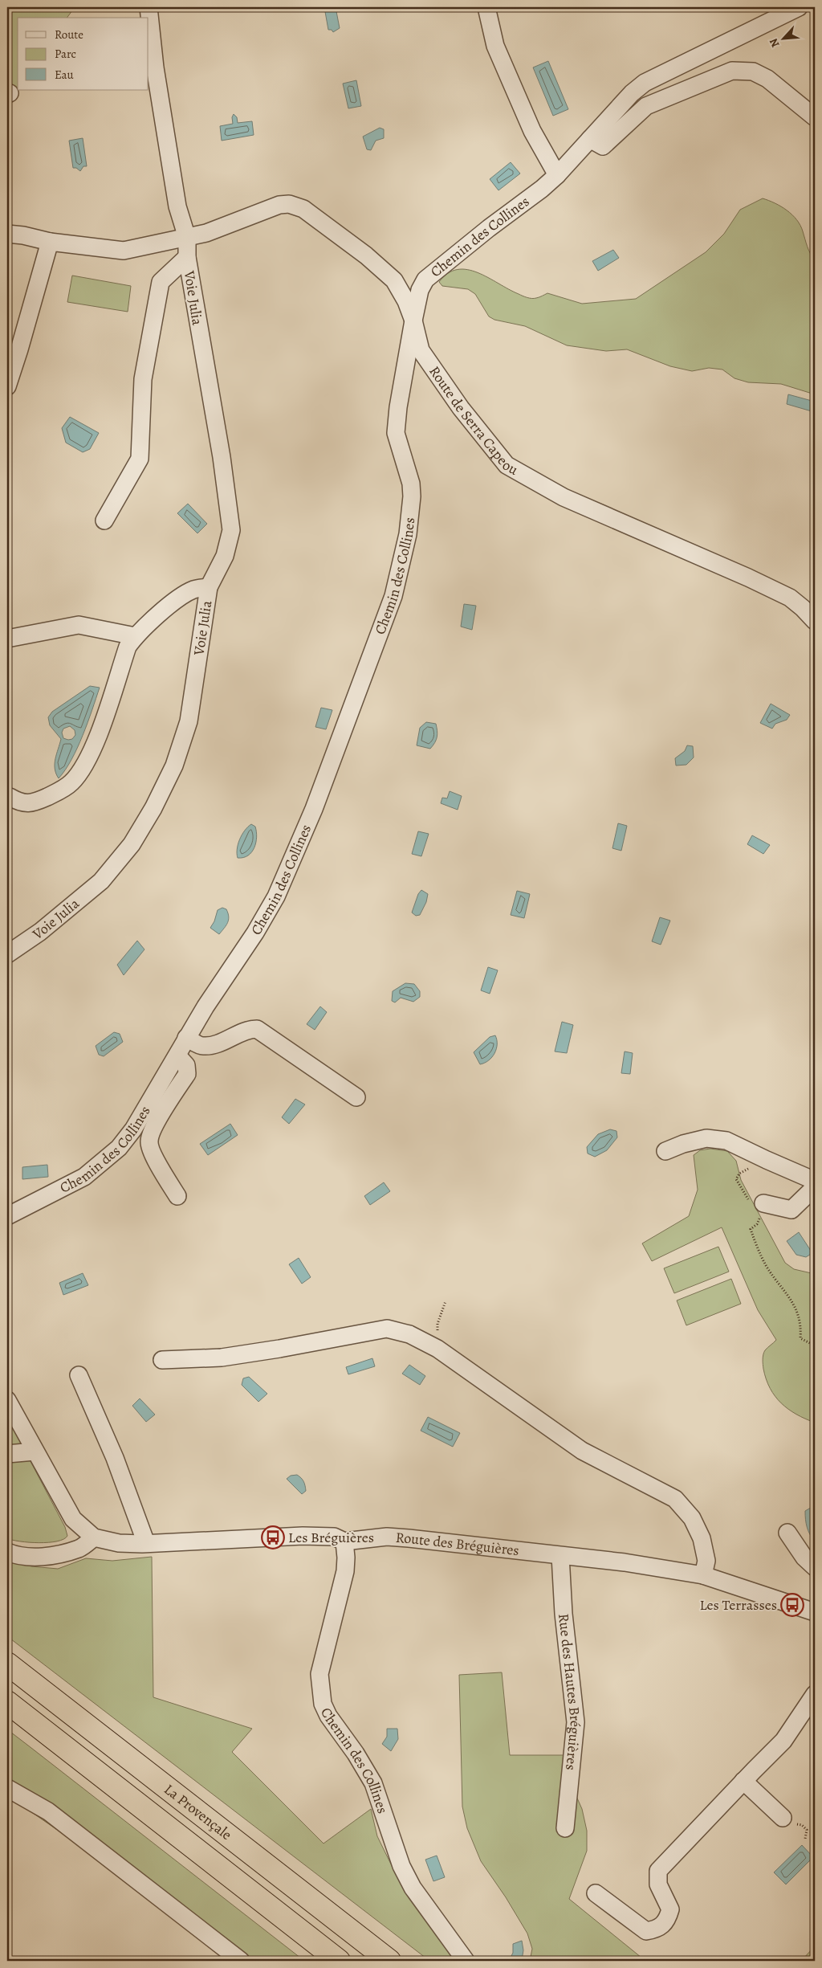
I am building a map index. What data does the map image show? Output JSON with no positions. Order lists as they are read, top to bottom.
{
  "streets": {
    "highway": ["La Provençale"],
    "street": [
      "Chemin des Collines",
      "Voie Julia",
      "Route de Serra Capeou",
      "Route des Bréguières",
      "Rue des Hautes Bréguières"
    ]
  },
  "crossings": [
    ["Chemin des Collines", "Route de Serra Capeou"],
    ["Chemin des Collines", "Route des Bréguières"],
    ["Voie Julia", "Route de Serra Capeou"],
    ["Route des Bréguières", "Rue des Hautes Bréguières"]
  ],
  "places": {
    "bus stop": ["Les Bréguières", "Les Terrasses"]
  },
  "legend": ["Route", "Parc", "Eau"],
  "north": "bottom left"
}
